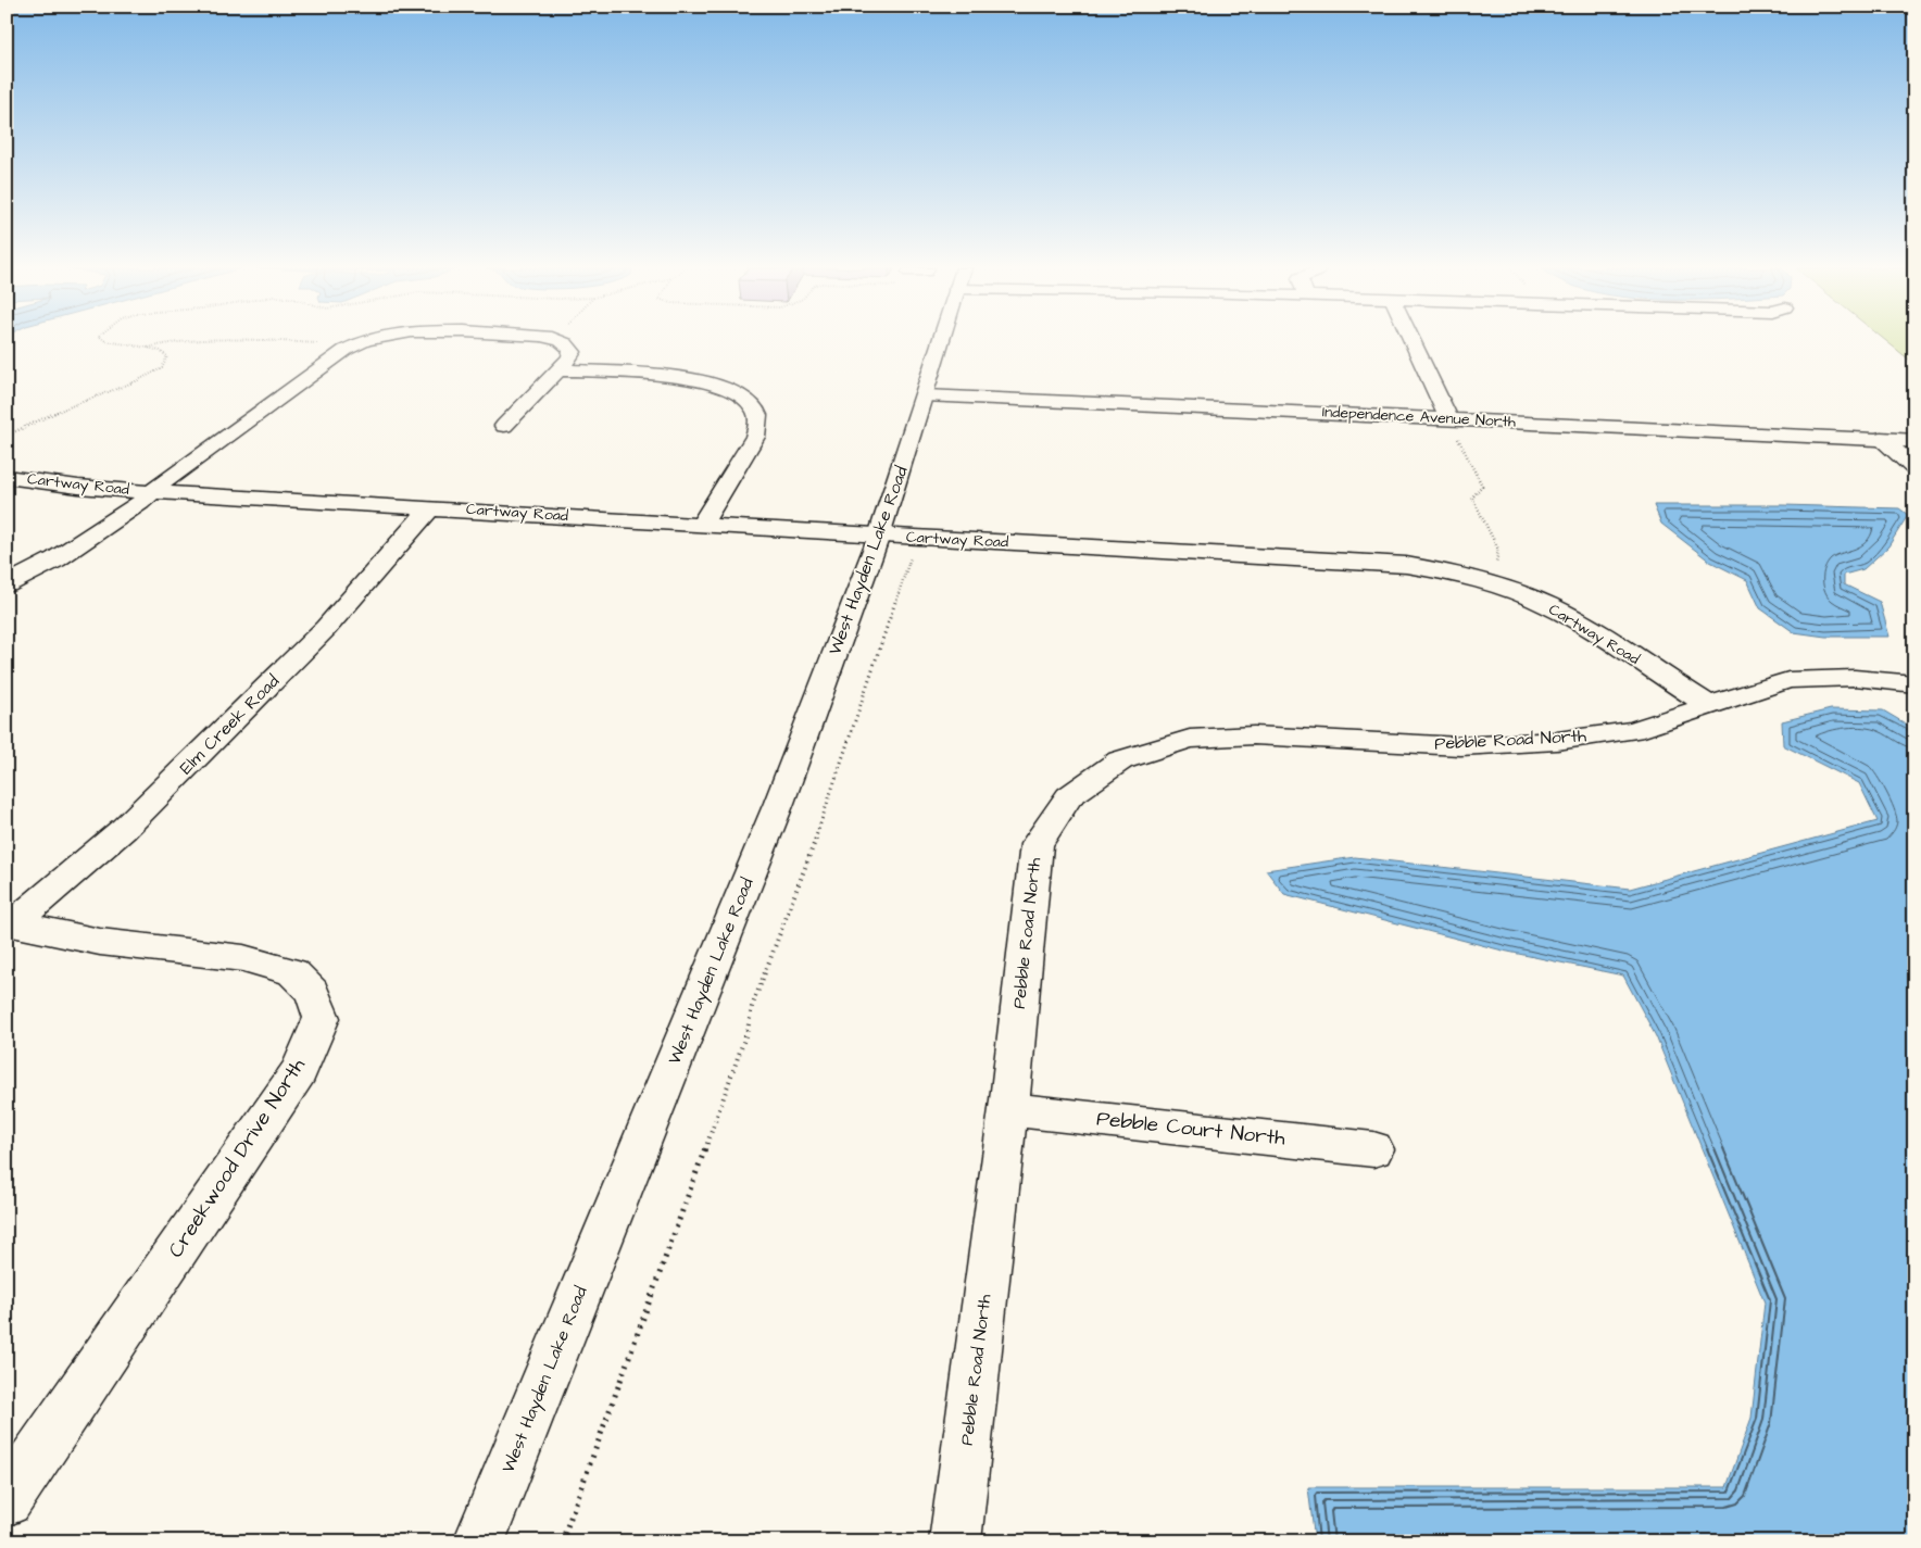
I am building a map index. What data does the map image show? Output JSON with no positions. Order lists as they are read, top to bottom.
{
  "streets": {
    "street": [
      "Independence Avenue North",
      "Cartway Road",
      "West Hayden Lake Road",
      "Elm Creek Road",
      "Pebble Road North",
      "Pebble Court North",
      "Creekwood Drive North"
    ]
  },
  "crossings": [
    ["Independence Avenue North", "West Hayden Lake Road"],
    ["Cartway Road", "West Hayden Lake Road"],
    ["Cartway Road", "Elm Creek Road"],
    ["Cartway Road", "Pebble Road North"],
    ["Elm Creek Road", "Creekwood Drive North"],
    ["Pebble Road North", "Pebble Court North"]
  ]
}
